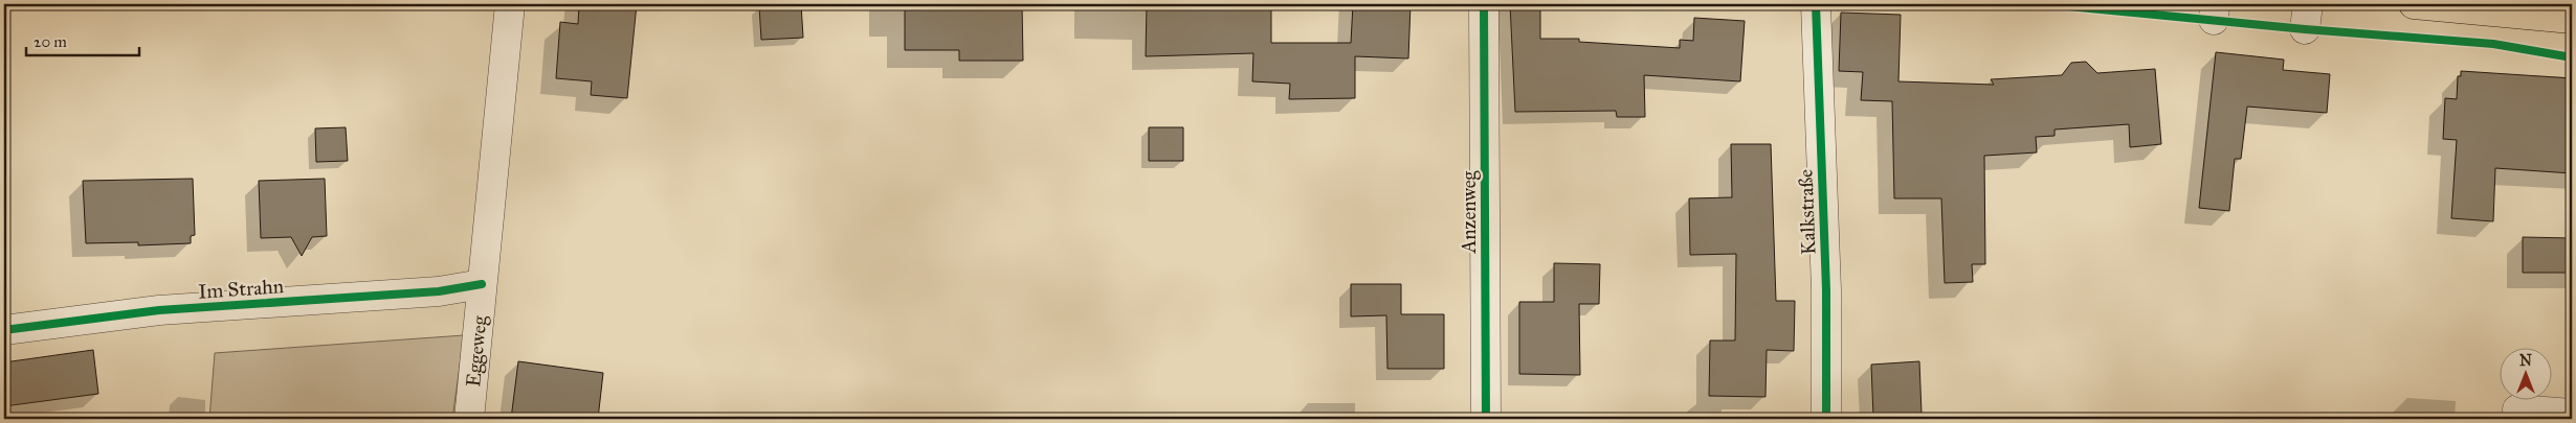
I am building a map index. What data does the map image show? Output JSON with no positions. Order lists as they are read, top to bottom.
{
  "streets": {
    "street": [
      "Anzenweg",
      "Kalkstraße",
      "Im Strahn",
      "Eggeweg"
    ]
  },
  "crossings": [
    ["Im Strahn", "Eggeweg"]
  ],
  "scale_bar": "20 m",
  "north": "top"
}
